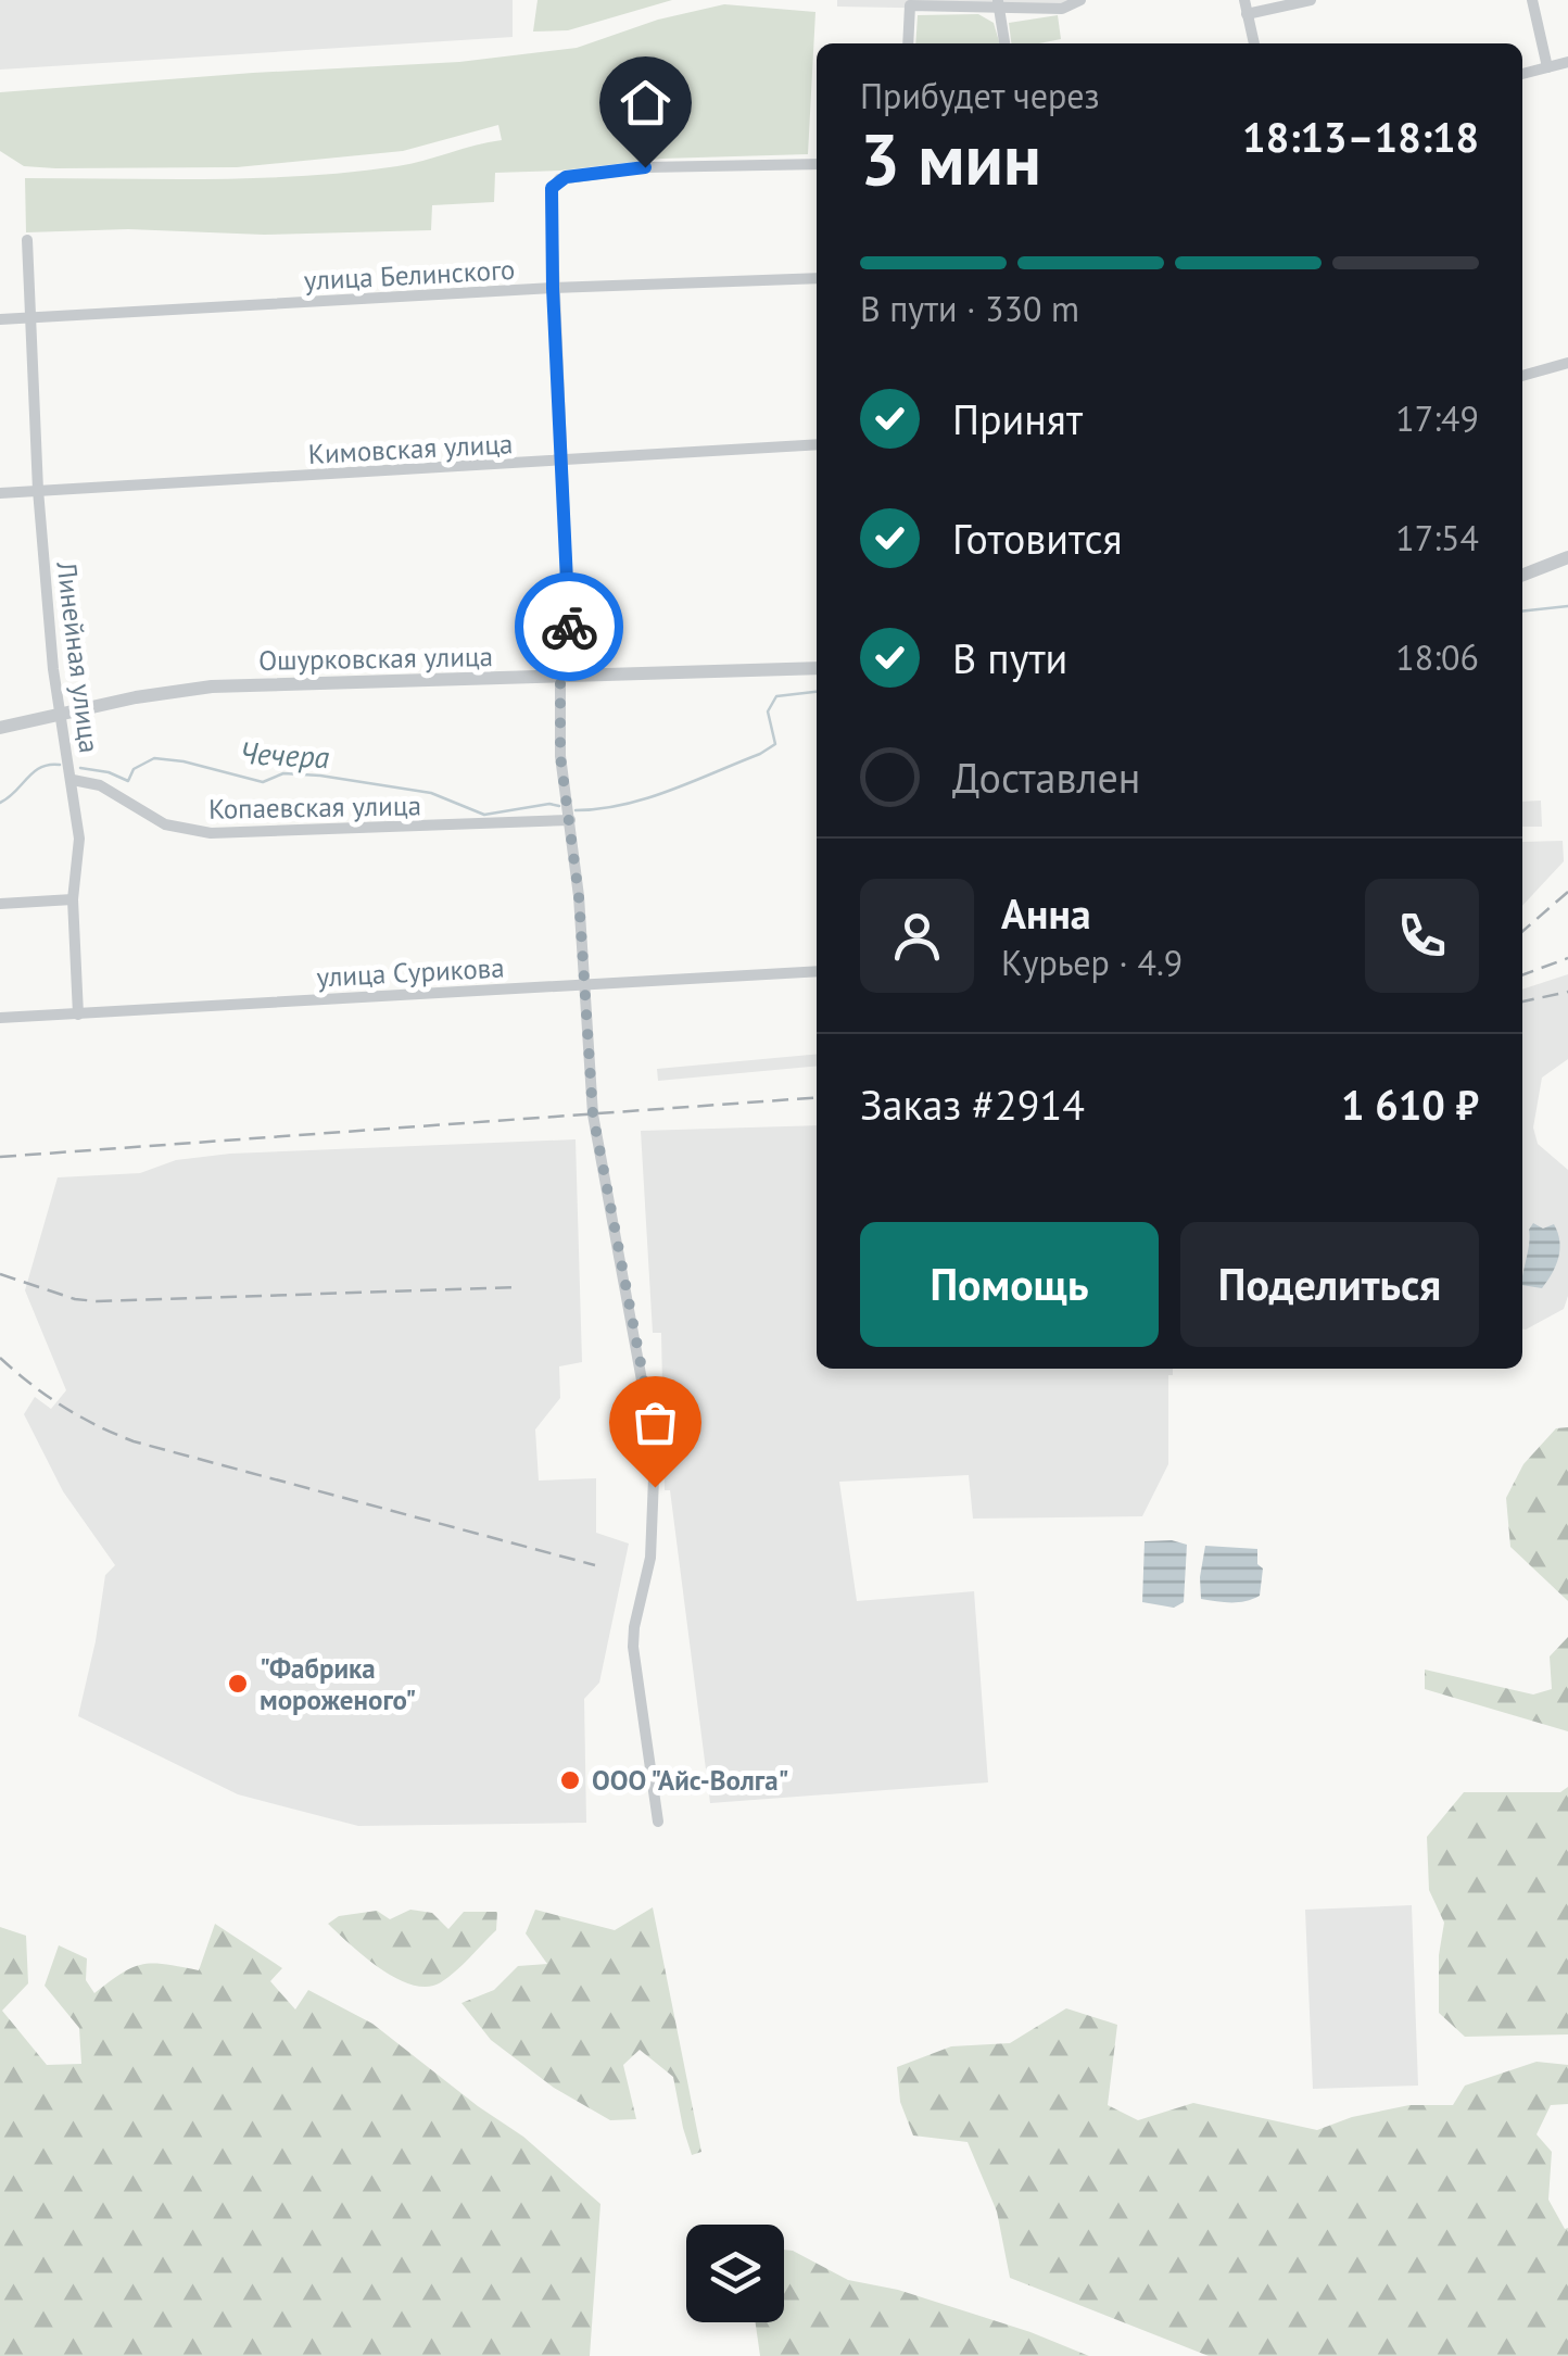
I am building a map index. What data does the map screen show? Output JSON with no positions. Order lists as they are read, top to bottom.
{
  "streets": {
    "street": [
      "улица Белинского",
      "Кимовская улица",
      "Линейная улица",
      "Ошурковская улица",
      "Копаевская улица",
      "улица Сурикова"
    ]
  },
  "crossings": [
    ["улица Белинского", "Линейная улица"],
    ["Кимовская улица", "Линейная улица"],
    ["Линейная улица", "Ошурковская улица"],
    ["Линейная улица", "Копаевская улица"],
    ["Линейная улица", "улица Сурикова"]
  ],
  "water": ["Чечера"],
  "places": ["\"Фабрика мороженого\"", "ООО \"Айс-Волга\""],
  "page": {
    "heading": ["3 мин", "Прибудет через", "18:13–18:18"],
    "panel": [
      "Анна",
      "Курьер · 4.9",
      "Заказ #2914",
      "1 610 ₽"
    ],
    "bar": "В пути · 330 m",
    "list": [
      ["Принят", "17:49"],
      ["Готовится", "17:54"],
      ["В пути", "18:06"],
      "Доставлен"
    ],
    "buttons": ["Помощь", "Поделиться"]
  }
}
